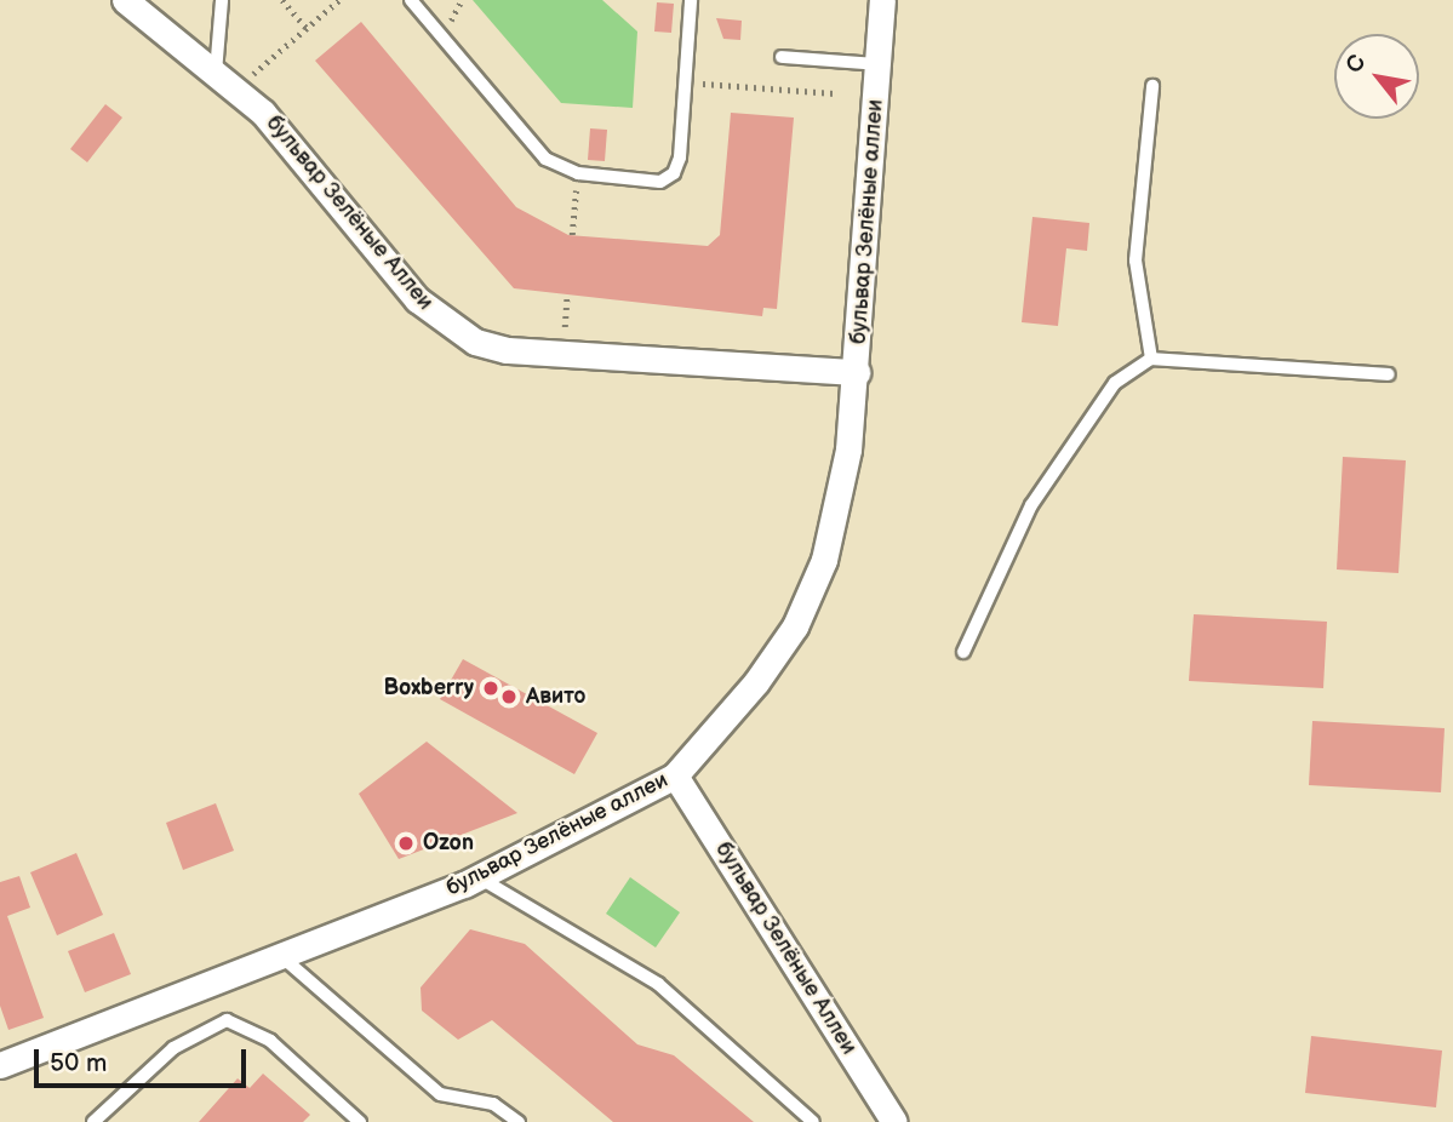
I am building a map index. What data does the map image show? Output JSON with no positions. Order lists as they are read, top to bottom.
{
  "streets": {
    "street": ["бульвар Зелёные Аллеи", "бульвар Зелёные аллеи"]
  },
  "crossings": [
    ["бульвар Зелёные Аллеи", "бульвар Зелёные аллеи"]
  ],
  "places": ["Boxberry", "Авито", "Ozon"],
  "scale_bar": "50 m",
  "north": "top left"
}
